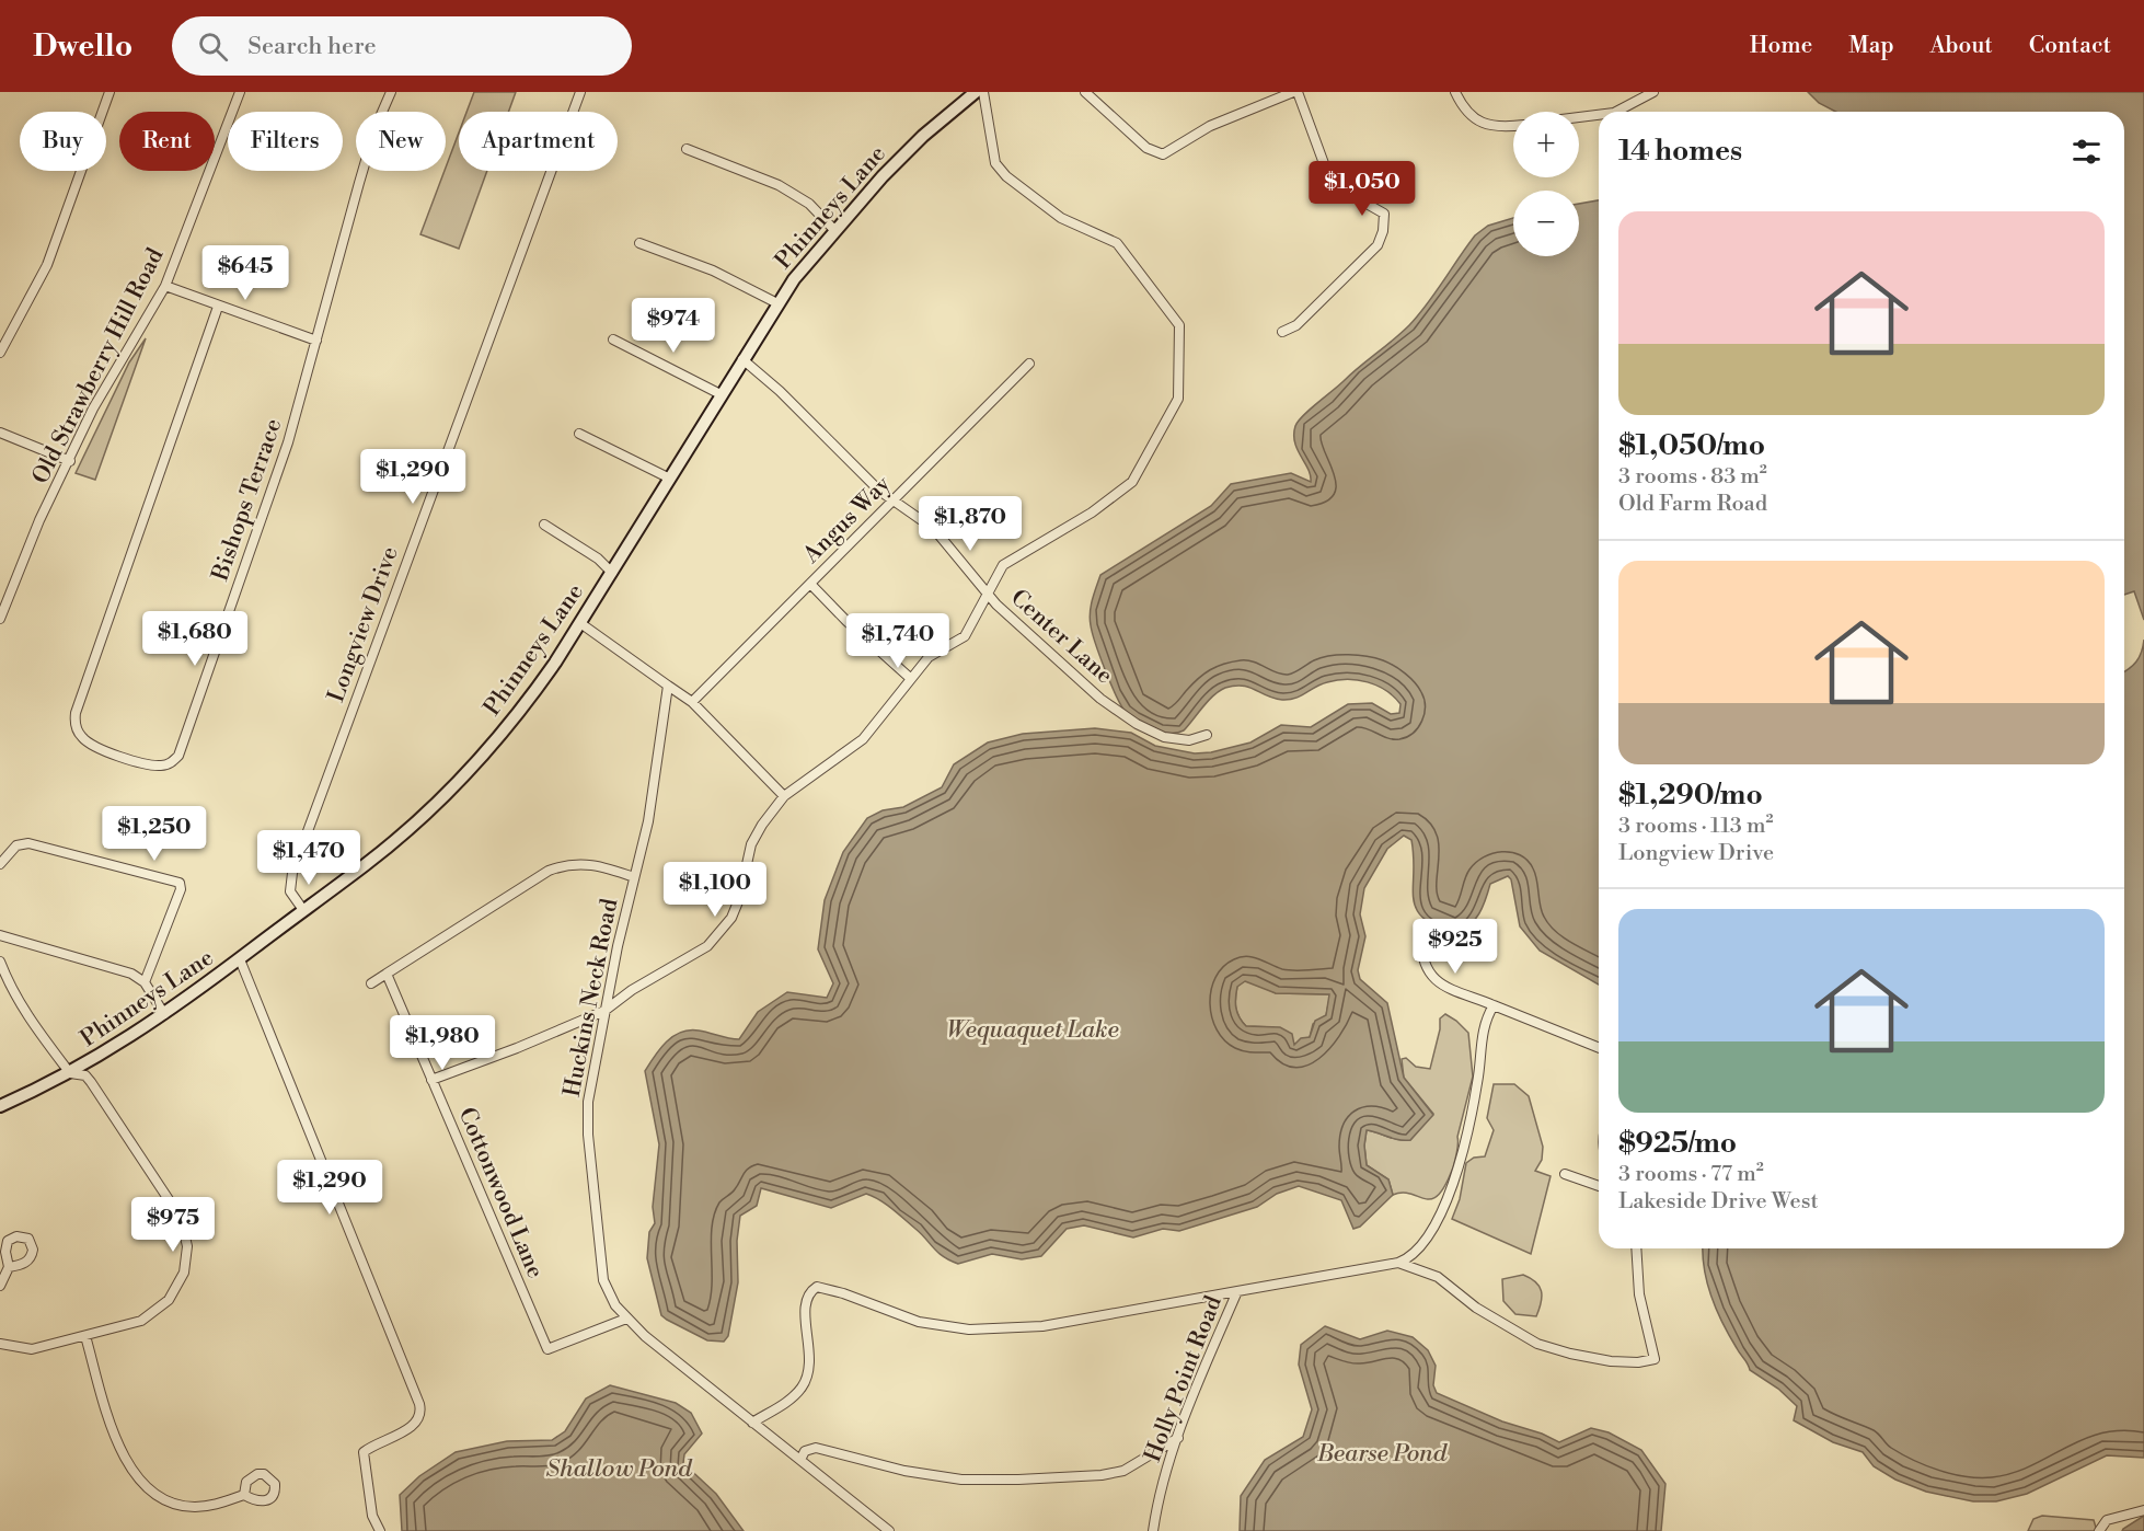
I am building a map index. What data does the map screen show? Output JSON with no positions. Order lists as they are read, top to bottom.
{
  "streets": {
    "main road": ["Phinneys Lane"],
    "street": [
      "Old Strawberry Hill Road",
      "Bishops Terrace",
      "Angus Way",
      "Longview Drive",
      "Center Lane",
      "Huckins Neck Road",
      "Cottonwood Lane",
      "Holly Point Road"
    ]
  },
  "crossings": [
    ["Phinneys Lane", "Longview Drive"],
    ["Phinneys Lane", "Center Lane"],
    ["Angus Way", "Center Lane"],
    ["Huckins Neck Road", "Cottonwood Lane"]
  ],
  "water": ["Wequaquet Lake", "Bearse Pond", "Shallow Pond"],
  "page": {
    "header": "Dwello",
    "search": "Search here",
    "nav": [
      "Home",
      "Map",
      "About",
      "Contact"
    ],
    "map_buttons": ["+", "−"],
    "chip": [
      "Buy",
      "Rent",
      "Filters",
      "New",
      "Apartment"
    ],
    "heading": "14 homes",
    "price": [
      "$1,050",
      "$645",
      "$974",
      "$1,290",
      "$1,870",
      "$1,680",
      "$1,740",
      "$1,250",
      "$1,470",
      "$1,100",
      "$925",
      "$1,980",
      "$1,290",
      "$975"
    ],
    "list": [
      {
        "name": "$1,050/mo",
        "note": "3 rooms · 83 m² · Old Farm Road"
      },
      {
        "name": "$1,290/mo",
        "note": "3 rooms · 113 m² · Longview Drive"
      },
      {
        "name": "$925/mo",
        "note": "3 rooms · 77 m² · Lakeside Drive West"
      }
    ]
  }
}
